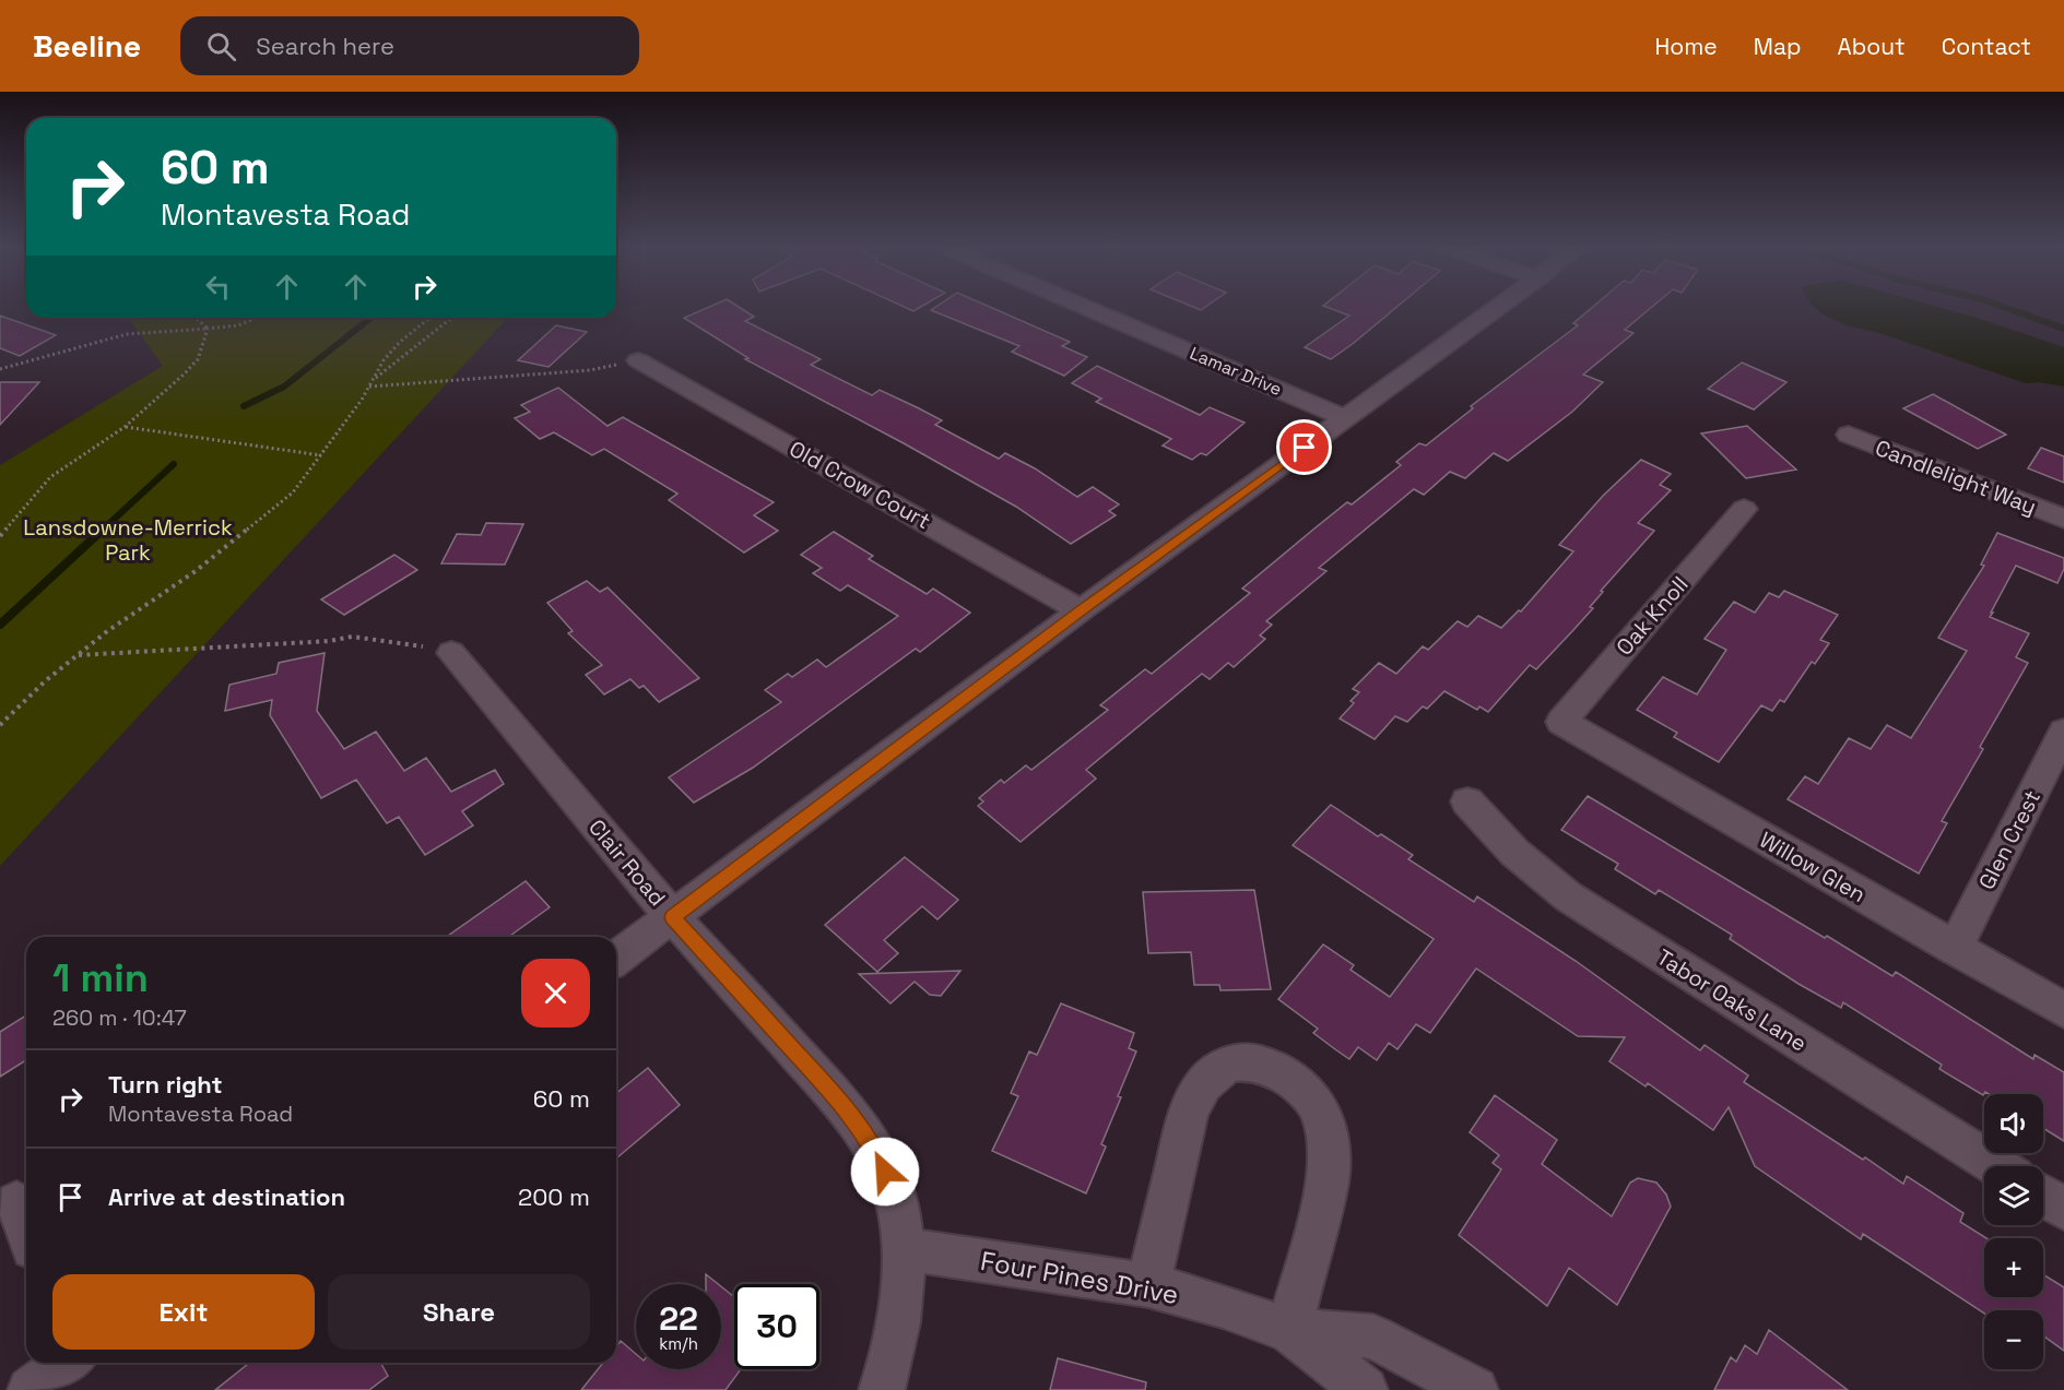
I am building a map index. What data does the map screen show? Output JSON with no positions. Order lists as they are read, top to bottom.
{
  "streets": {
    "street": [
      "Lamar Drive",
      "Candlelight Way",
      "Old Crow Court",
      "Oak Knoll",
      "Glen Crest",
      "Clair Road",
      "Willow Glen",
      "Tabor Oaks Lane",
      "Four Pines Drive"
    ]
  },
  "crossings": [
    ["Oak Knoll", "Willow Glen"],
    ["Glen Crest", "Willow Glen"],
    ["Clair Road", "Four Pines Drive"]
  ],
  "parks": ["Lansdowne-Merrick Park"],
  "page": {
    "header": "Beeline",
    "search": "Search here",
    "nav": [
      "Home",
      "Map",
      "About",
      "Contact"
    ],
    "turn": ["60 m", "Montavesta Road"],
    "heading": ["1 min", "260 m · 10:47"],
    "list": [
      {
        "name": "Turn right",
        "note": "Montavesta Road",
        "value": "60 m"
      },
      {
        "name": "Arrive at destination",
        "value": "200 m"
      }
    ],
    "map_buttons": ["+", "−"],
    "buttons": ["Exit", "Share"],
    "speed": "22 km/h",
    "limit": "30"
  }
}
